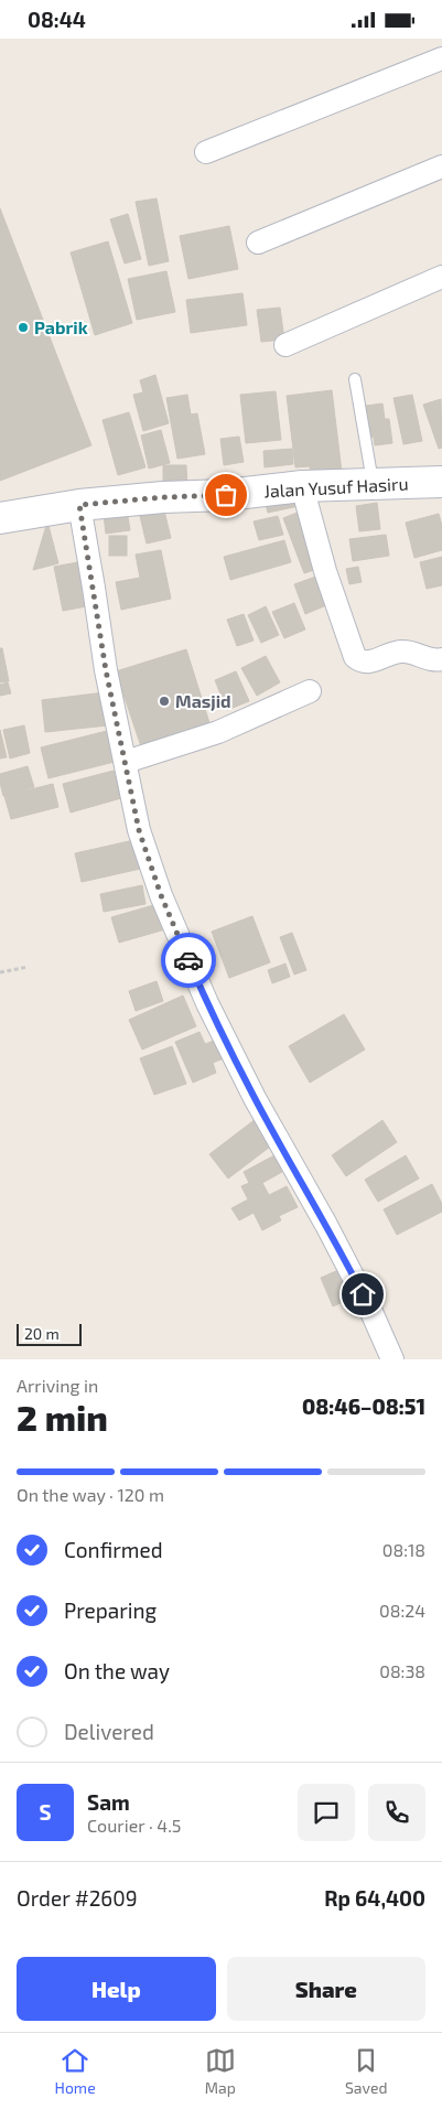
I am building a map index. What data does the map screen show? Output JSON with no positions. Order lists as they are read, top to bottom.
{
  "streets": {
    "main road": ["Jalan Yusuf Hasiru"]
  },
  "places": ["Pabrik", "Masjid"],
  "scale_bar": "20 m",
  "page": {
    "status": "08:44",
    "scale": "20 m",
    "heading": ["2 min", "Arriving in", "08:46–08:51"],
    "panel": [
      "Sam",
      "Courier · 4.5",
      "Order #2609",
      "Rp 64,400"
    ],
    "bar": "On the way · 120 m",
    "list": [
      ["Confirmed", "08:18"],
      ["Preparing", "08:24"],
      ["On the way", "08:38"],
      "Delivered"
    ],
    "round": "S",
    "buttons": ["Help", "Share"],
    "tabs": ["Home", "Map", "Saved"]
  }
}
